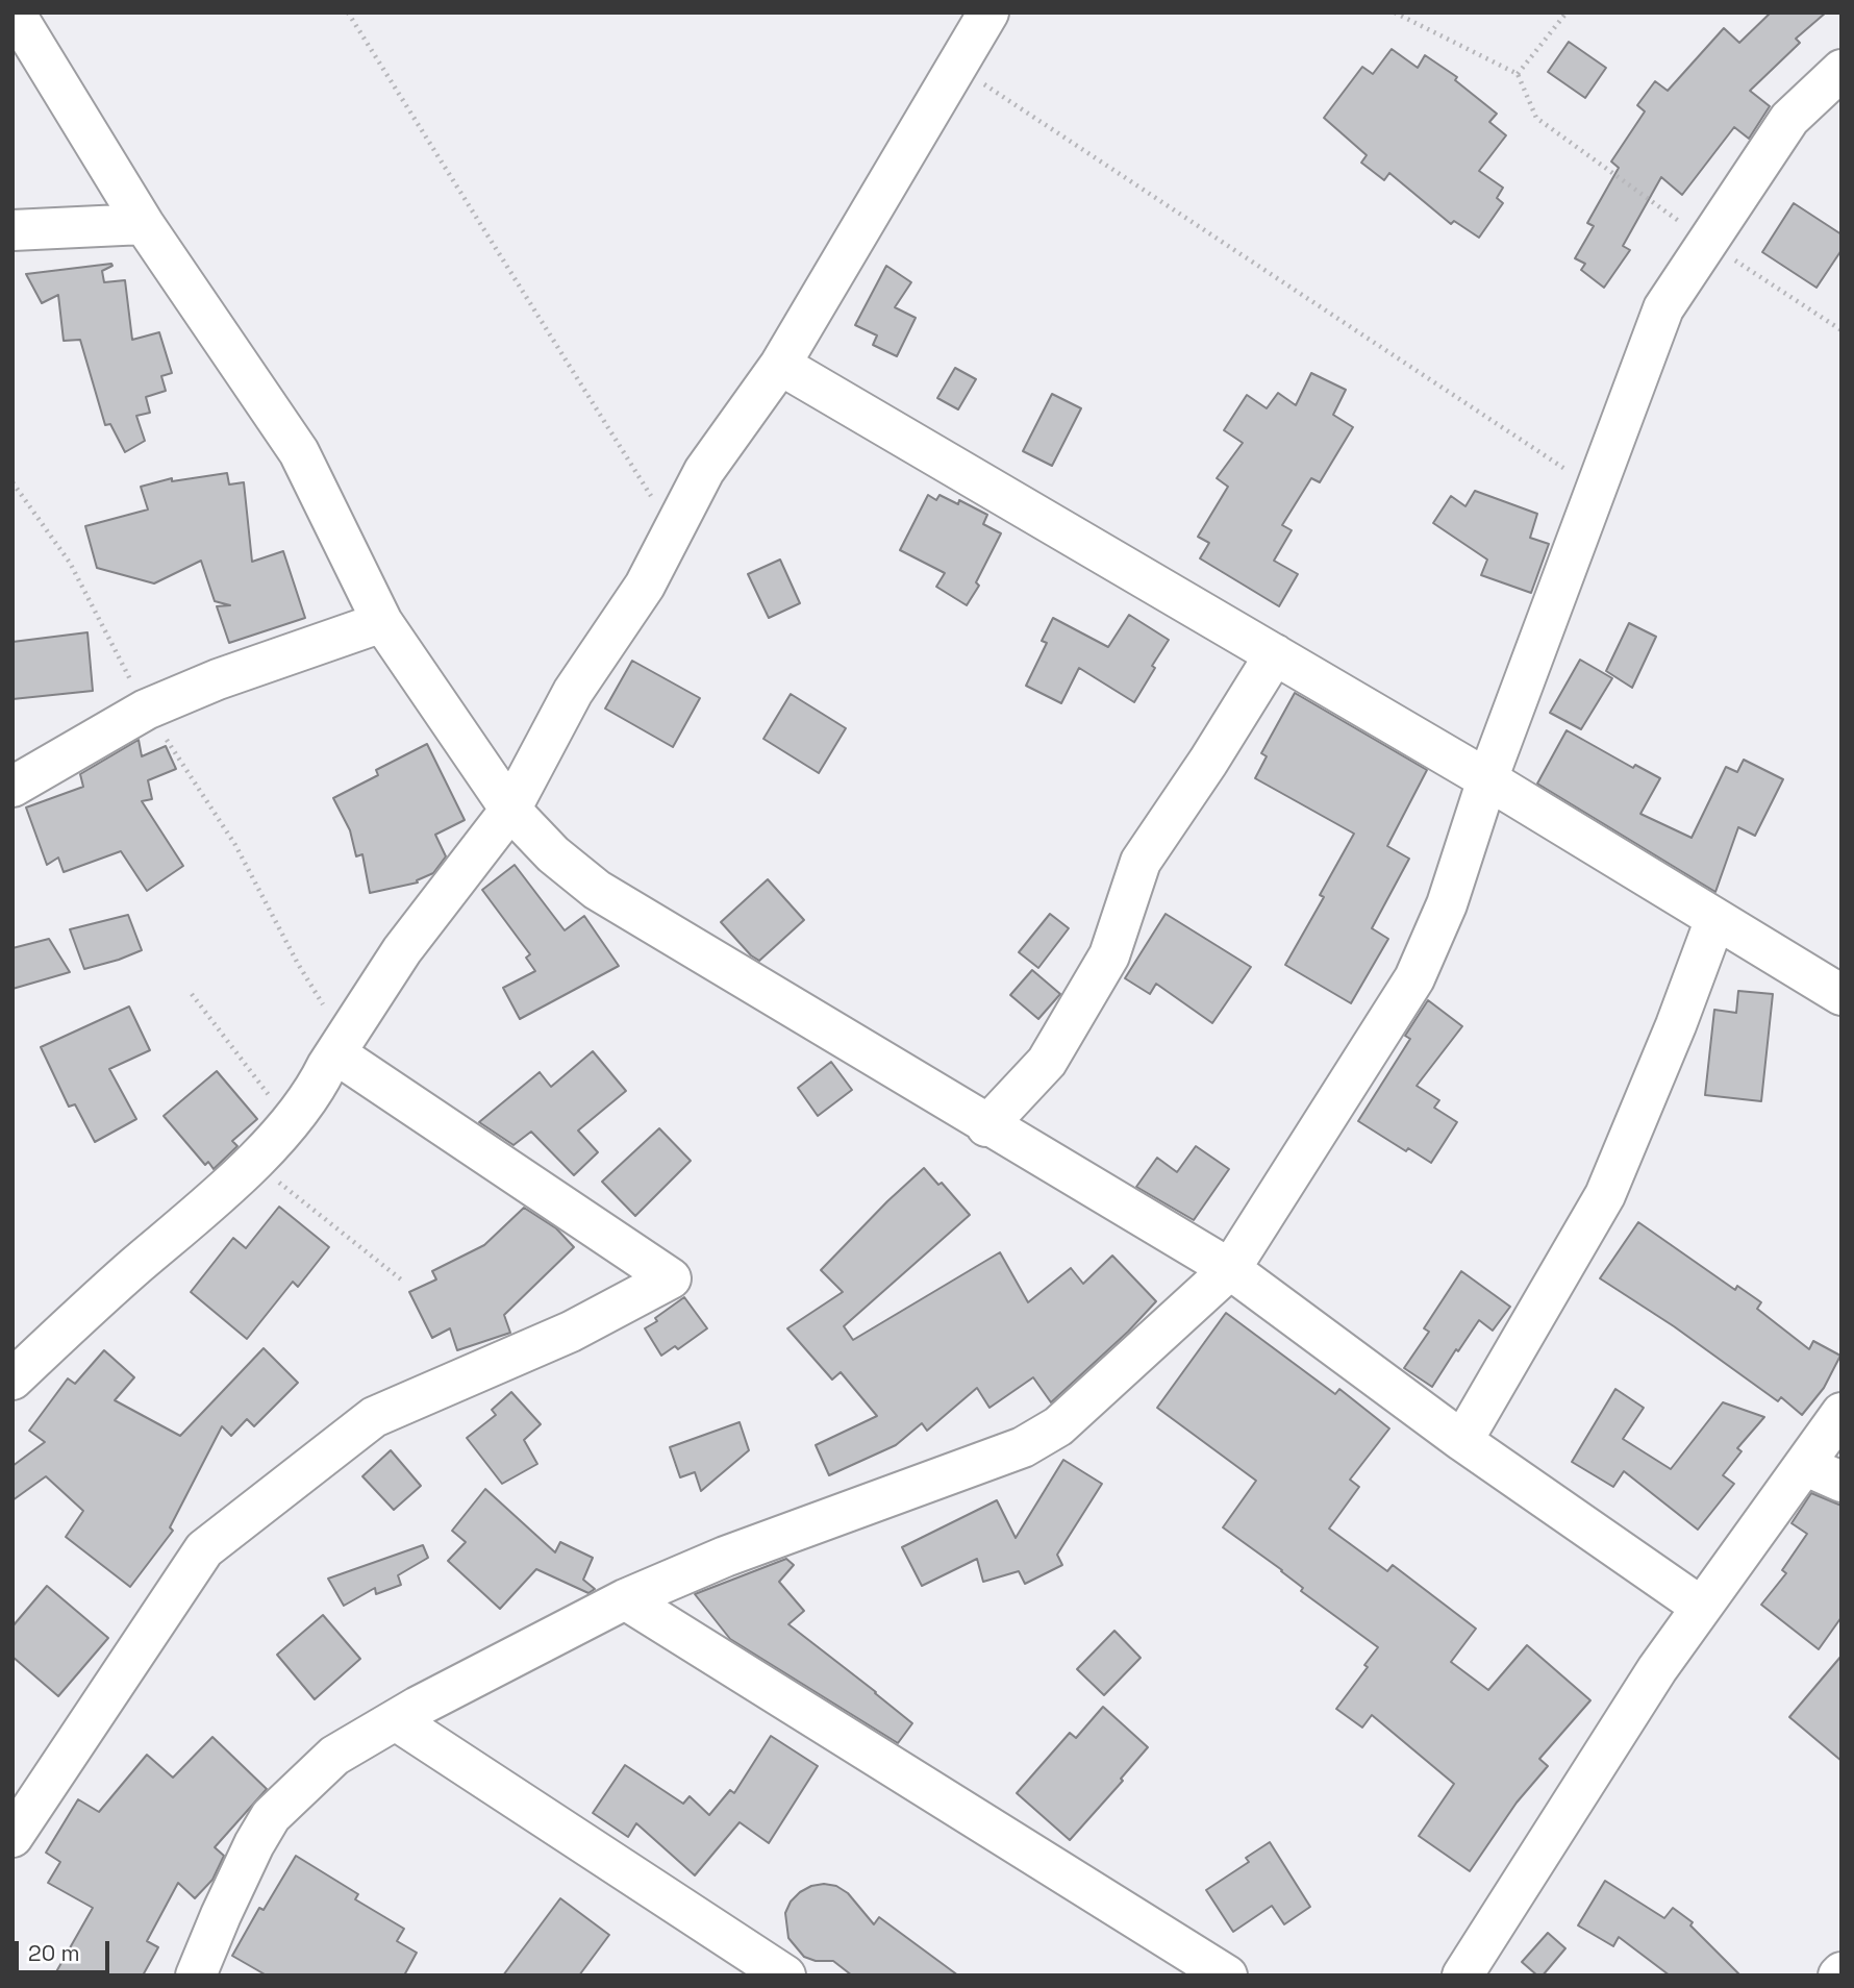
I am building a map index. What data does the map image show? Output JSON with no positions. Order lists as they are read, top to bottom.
{
  "scale_bar": "20 m"
}
